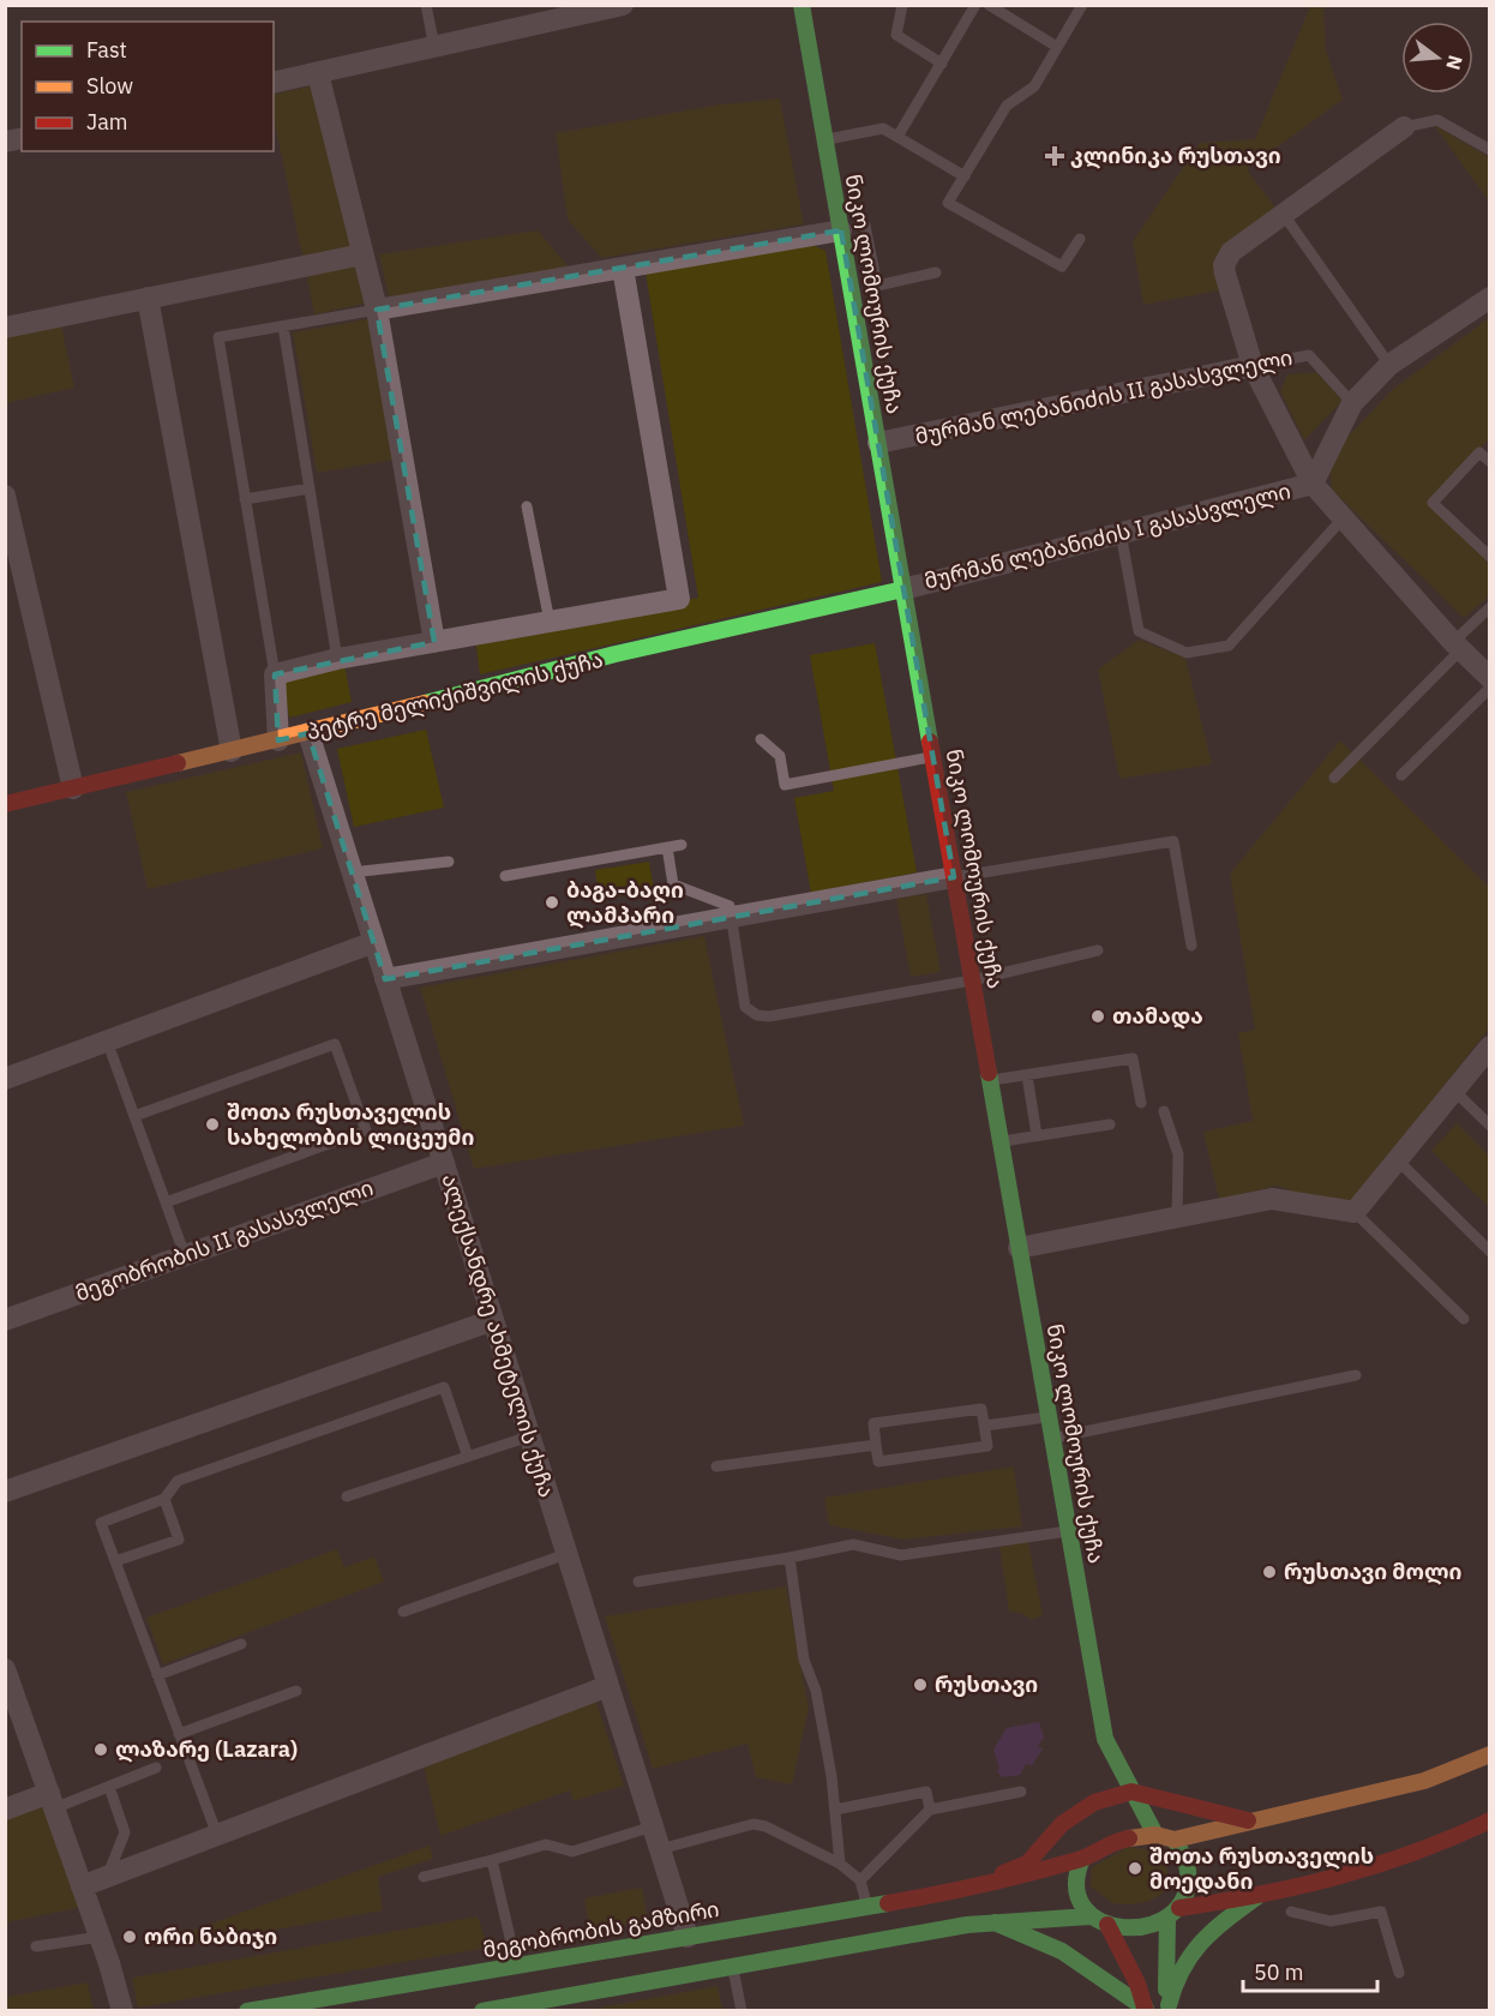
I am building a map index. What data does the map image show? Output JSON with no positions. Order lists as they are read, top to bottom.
{
  "streets": {
    "street": [
      "ნიკო ლომოურის ქუჩა",
      "მურმან ლებანიძის II გასასვლელი",
      "მურმან ლებანიძის I გასასვლელი",
      "პეტრე მელიქიშვილის ქუჩა",
      "მეგობრობის II გასასვლელი",
      "ალექსანდრე ახმეტელის ქუჩა",
      "მეგობრობის გამზირი"
    ]
  },
  "crossings": [
    ["ნიკო ლომოურის ქუჩა", "მურმან ლებანიძის II გასასვლელი"],
    ["ნიკო ლომოურის ქუჩა", "მურმან ლებანიძის I გასასვლელი"],
    ["ნიკო ლომოურის ქუჩა", "პეტრე მელიქიშვილის ქუჩა"],
    ["მურმან ლებანიძის I გასასვლელი", "პეტრე მელიქიშვილის ქუჩა"],
    ["პეტრე მელიქიშვილის ქუჩა", "ალექსანდრე ახმეტელის ქუჩა"],
    ["მეგობრობის II გასასვლელი", "ალექსანდრე ახმეტელის ქუჩა"],
    ["ალექსანდრე ახმეტელის ქუჩა", "მეგობრობის გამზირი"]
  ],
  "places": {
    "health": ["კლინიკა რუსთავი"],
    "other": [
      "ბაგა-ბაღი ლამპარი",
      "თამადა",
      "შოთა რუსთაველის სახელობის ლიცეუმი",
      "რუსთავი მოლი",
      "რუსთავი",
      "ლაზარე (Lazara)",
      "შოთა რუსთაველის მოედანი",
      "ორი ნაბიჯი"
    ]
  },
  "legend": ["Fast", "Slow", "Jam"],
  "scale_bar": "50 m",
  "north": "right"
}
